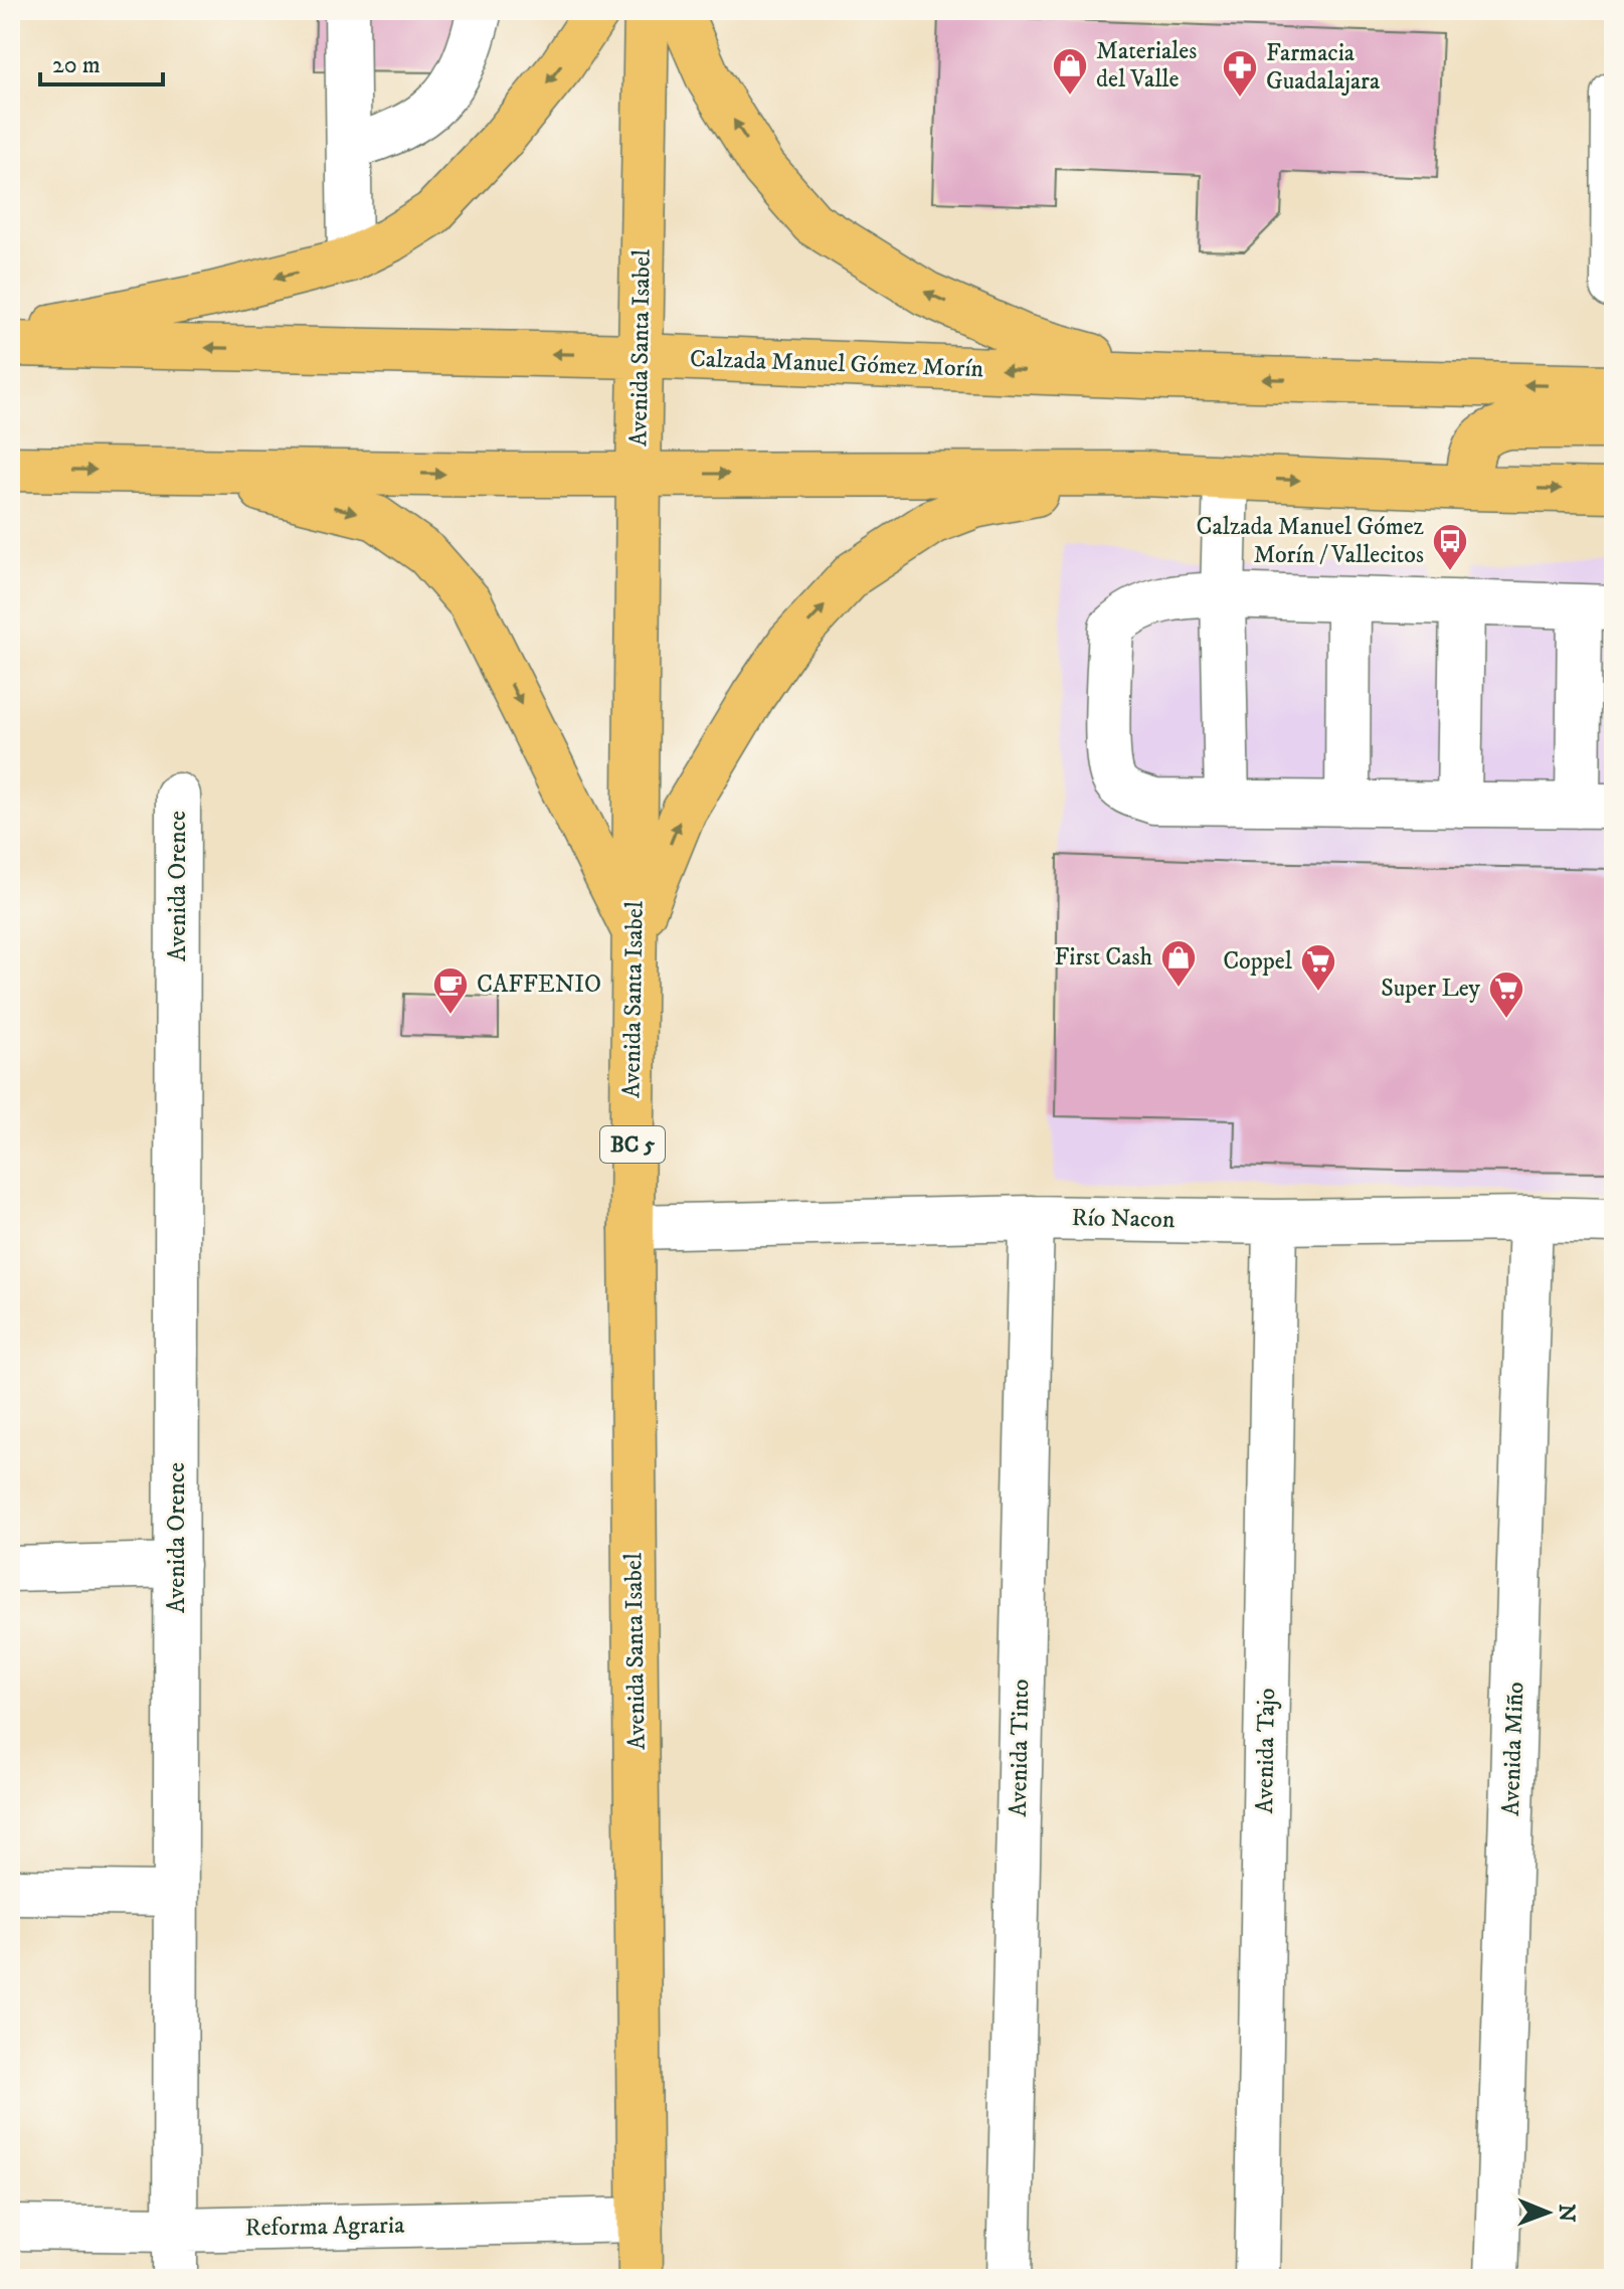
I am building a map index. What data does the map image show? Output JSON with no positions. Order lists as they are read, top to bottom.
{
  "streets": {
    "main road": ["Avenida Santa Isabel", "Calzada Manuel Gómez Morín", "BC 5"],
    "street": [
      "Avenida Orence",
      "Río Nacon",
      "Avenida Tinto",
      "Avenida Miño",
      "Avenida Tajo",
      "Reforma Agraria"
    ]
  },
  "crossings": [
    ["Avenida Santa Isabel", "Calzada Manuel Gómez Morín"],
    ["Avenida Santa Isabel", "Río Nacon"],
    ["Avenida Santa Isabel", "Reforma Agraria"],
    ["Avenida Orence", "Reforma Agraria"],
    ["Río Nacon", "Avenida Tinto"],
    ["Río Nacon", "Avenida Miño"],
    ["Río Nacon", "Avenida Tajo"]
  ],
  "places": {
    "shop": ["Materiales del Valle", "First Cash"],
    "pharmacy": ["Farmacia Guadalajara"],
    "bus stop": ["Calzada Manuel Gómez Morín / Vallecitos"],
    "supermarket": ["Coppel", "Super Ley"],
    "cafe": ["CAFFENIO"]
  },
  "scale_bar": "20 m",
  "north": "right"
}
